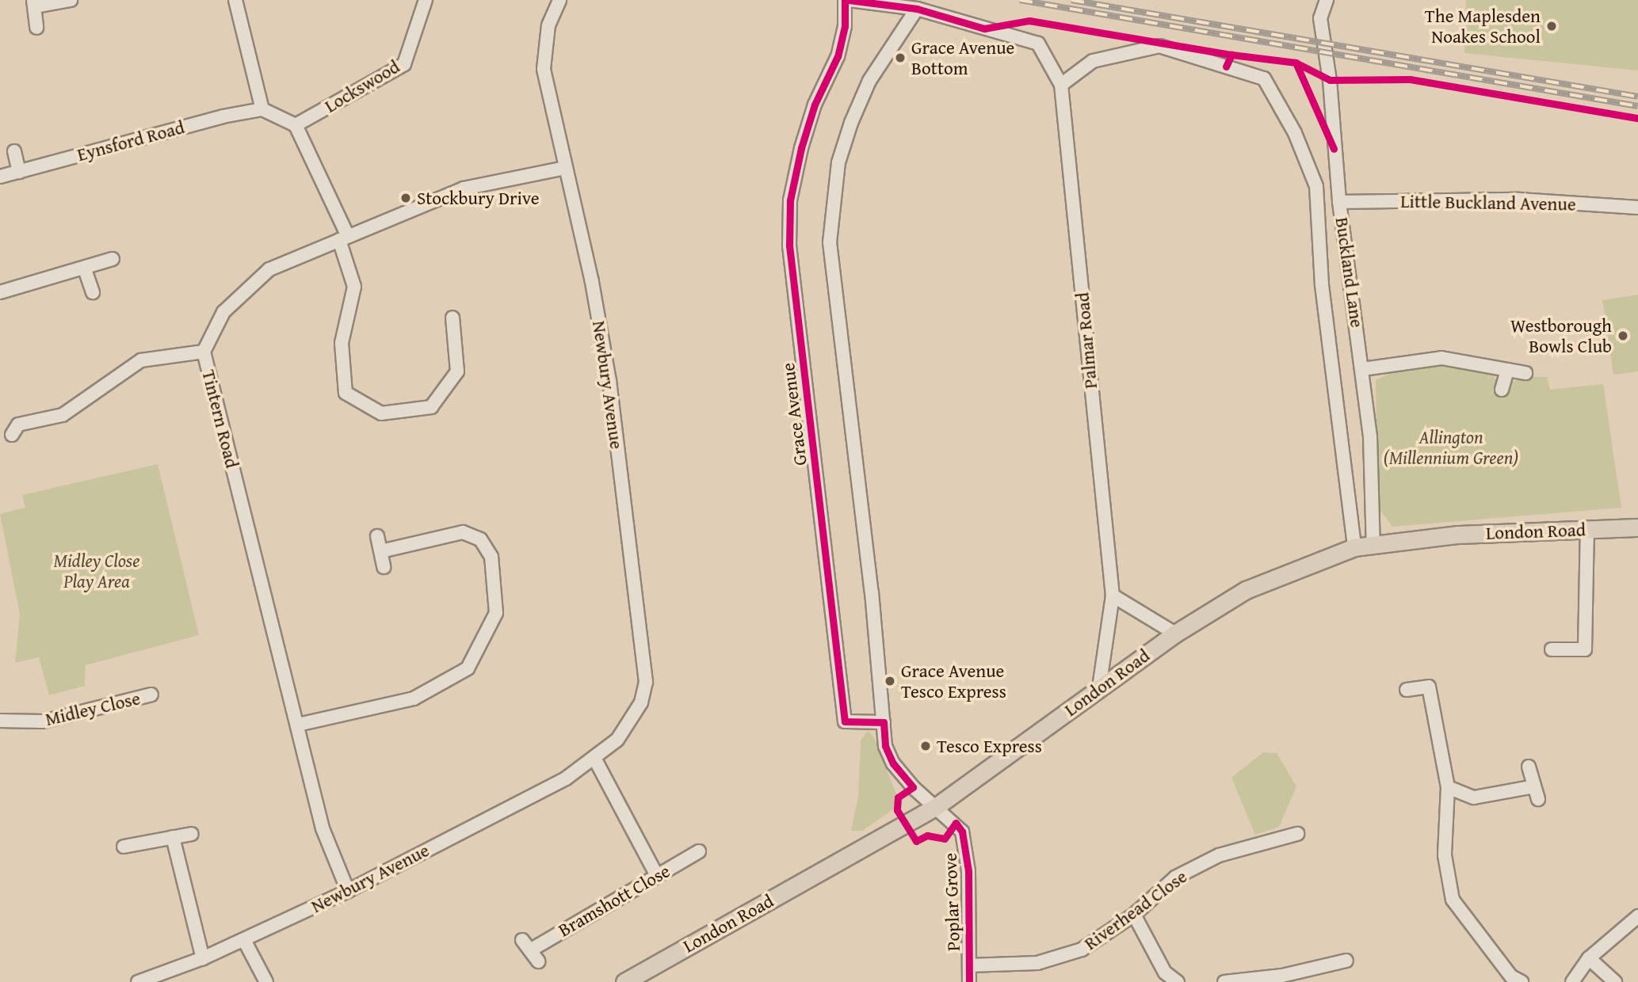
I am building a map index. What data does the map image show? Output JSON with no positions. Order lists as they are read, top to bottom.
{
  "streets": {
    "main road": ["London Road"],
    "street": [
      "Lockswood",
      "Eynsford Road",
      "Little Buckland Avenue",
      "Buckland Lane",
      "Palmar Road",
      "Newbury Avenue",
      "Grace Avenue",
      "Tintern Road",
      "Midley Close",
      "Bramshott Close",
      "Poplar Grove",
      "Riverhead Close"
    ]
  },
  "crossings": [
    ["Little Buckland Avenue", "Buckland Lane"],
    ["Buckland Lane", "Palmar Road"],
    ["Buckland Lane", "London Road"],
    ["Palmar Road", "London Road"],
    ["Newbury Avenue", "Tintern Road"],
    ["London Road", "Poplar Grove"],
    ["Poplar Grove", "Riverhead Close"]
  ],
  "parks": ["Allington (Millennium Green)", "Midley Close Play Area"],
  "places": [
    "The Maplesden Noakes School",
    "Grace Avenue Bottom",
    "Stockbury Drive",
    "Westborough Bowls Club",
    "Grace Avenue Tesco Express",
    "Tesco Express"
  ]
}
